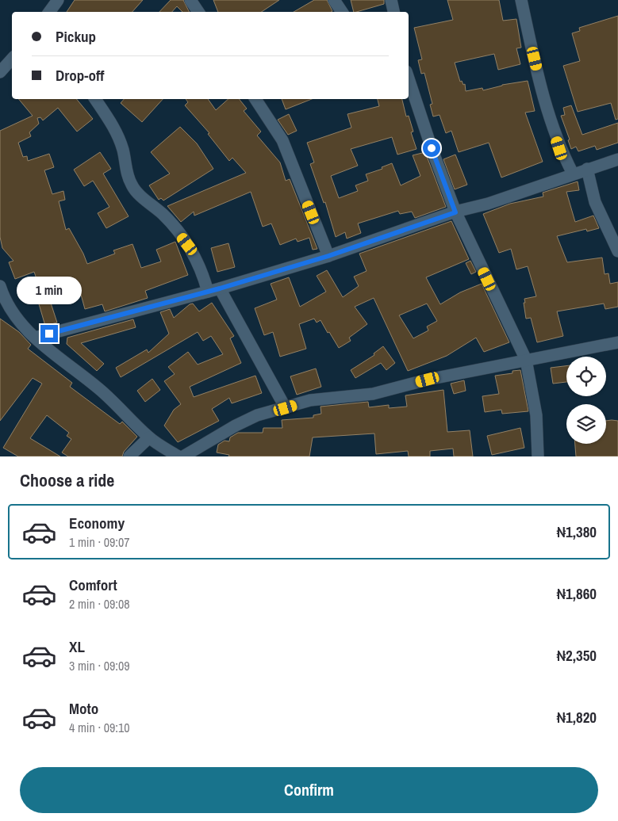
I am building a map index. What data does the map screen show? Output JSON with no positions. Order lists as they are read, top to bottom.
{
  "page": {
    "banner": ["Pickup", "Drop-off"],
    "bubble": "1 min",
    "heading": "Choose a ride",
    "list": [
      {
        "name": "Economy",
        "note": "1 min · 09:07",
        "value": "₦1,380"
      },
      {
        "name": "Comfort",
        "note": "2 min · 09:08",
        "value": "₦1,860"
      },
      {
        "name": "XL",
        "note": "3 min · 09:09",
        "value": "₦2,350"
      },
      {
        "name": "Moto",
        "note": "4 min · 09:10",
        "value": "₦1,820"
      }
    ],
    "buttons": "Confirm"
  }
}
